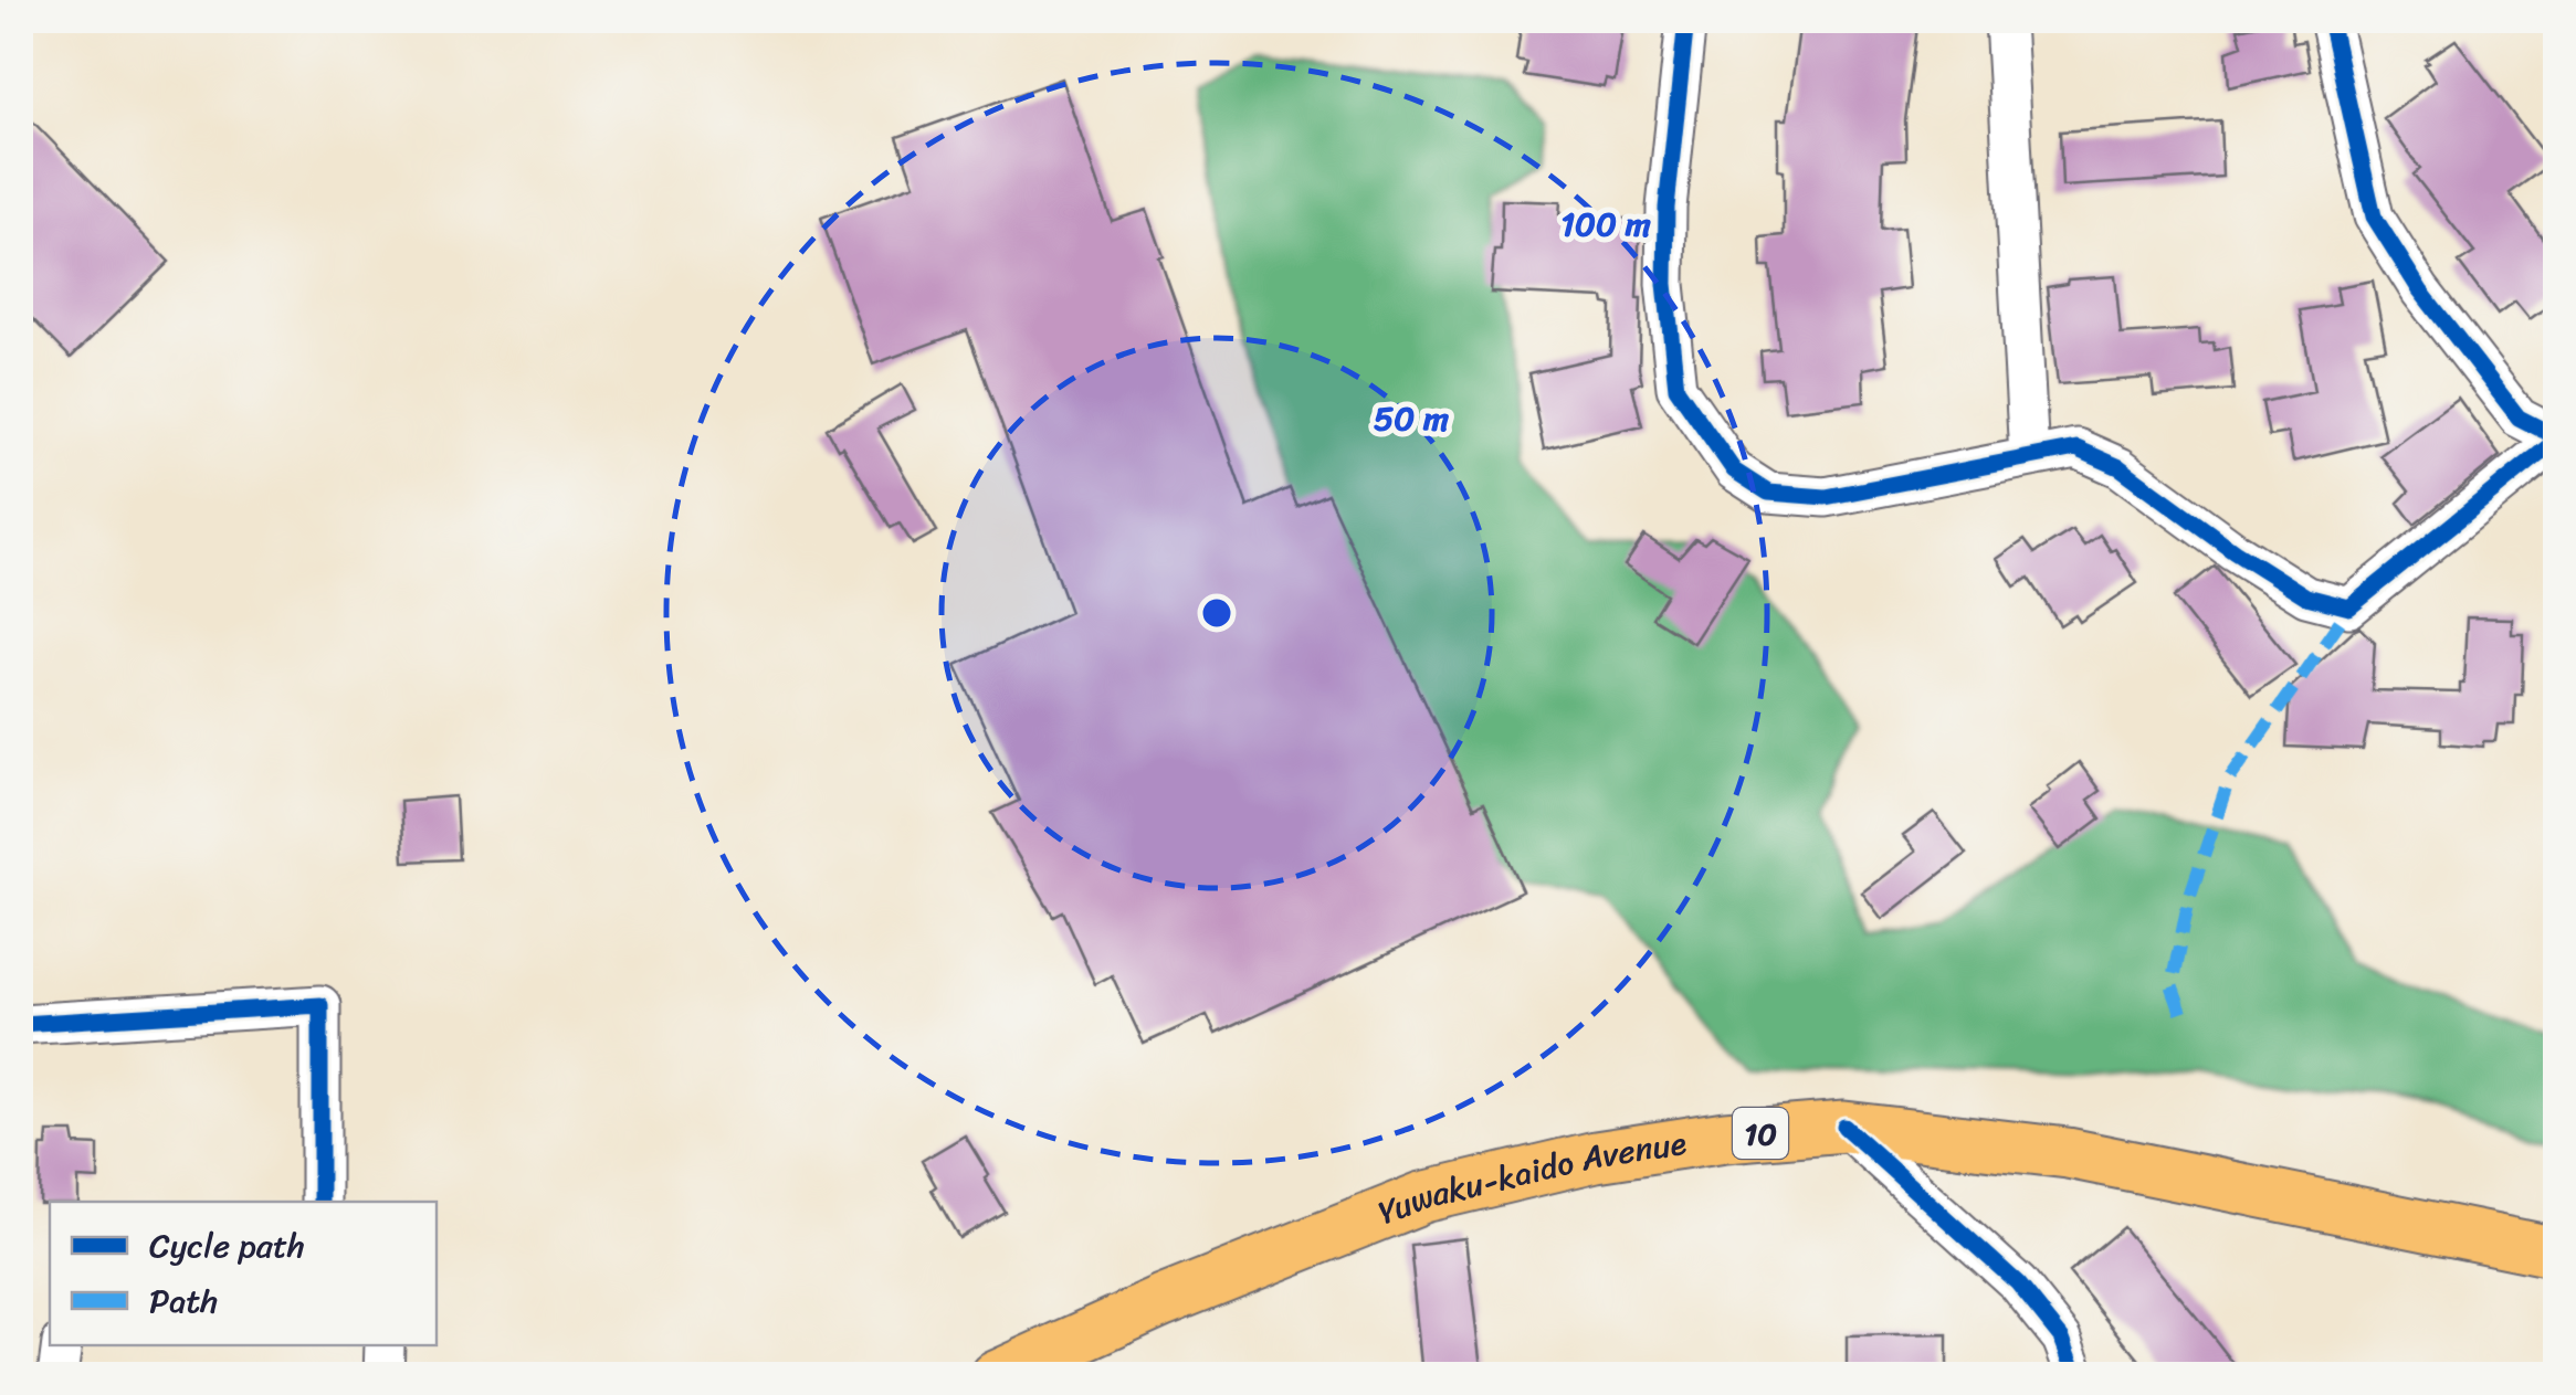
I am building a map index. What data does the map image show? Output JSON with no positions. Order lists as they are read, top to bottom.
{
  "streets": {
    "main road": ["10", "Yuwaku-kaido Avenue"]
  },
  "legend": ["Cycle path", "Path"],
  "rings": ["100 m", "50 m"]
}
